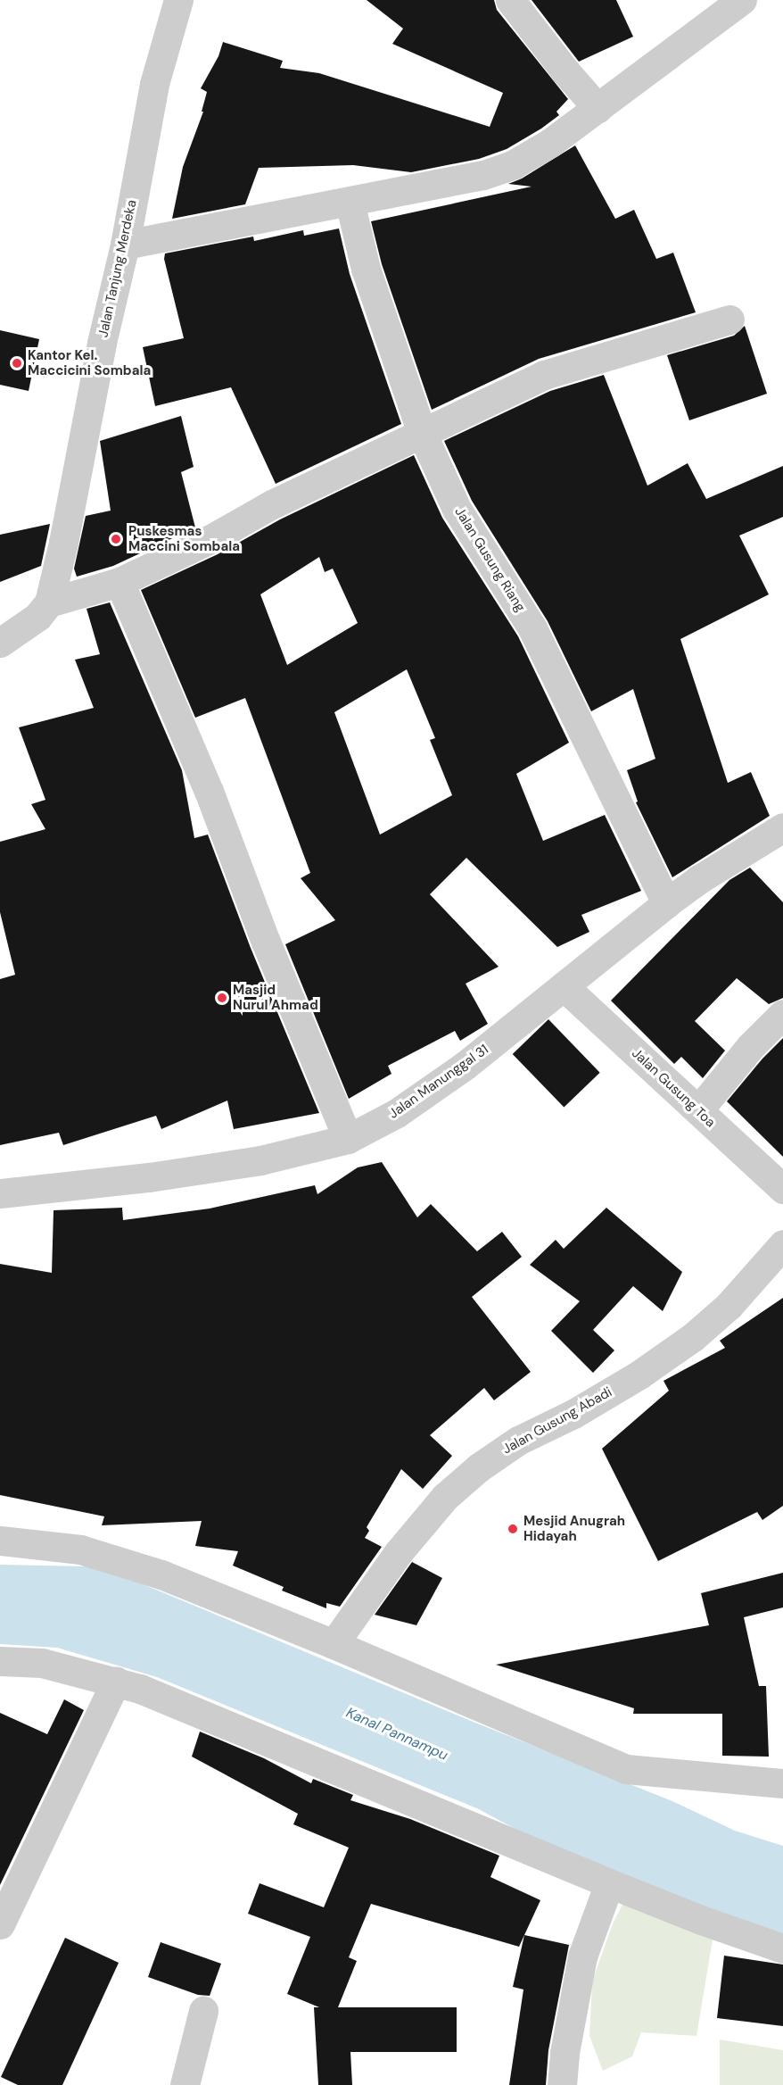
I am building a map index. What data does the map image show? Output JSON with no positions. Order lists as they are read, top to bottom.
{
  "streets": {
    "street": [
      "Jalan Tanjung Merdeka",
      "Jalan Gusung Riang",
      "Jalan Manunggal 31",
      "Jalan Gusung Toa",
      "Jalan Gusung Abadi"
    ]
  },
  "crossings": [
    ["Jalan Gusung Riang", "Jalan Manunggal 31"],
    ["Jalan Manunggal 31", "Jalan Gusung Toa"]
  ],
  "water": ["Kanal Pannampu"],
  "places": [
    "Kantor Kel. Maccicini Sombala",
    "Puskesmas Maccini Sombala",
    "Masjid Nurul Ahmad",
    "Mesjid Anugrah Hidayah"
  ]
}
